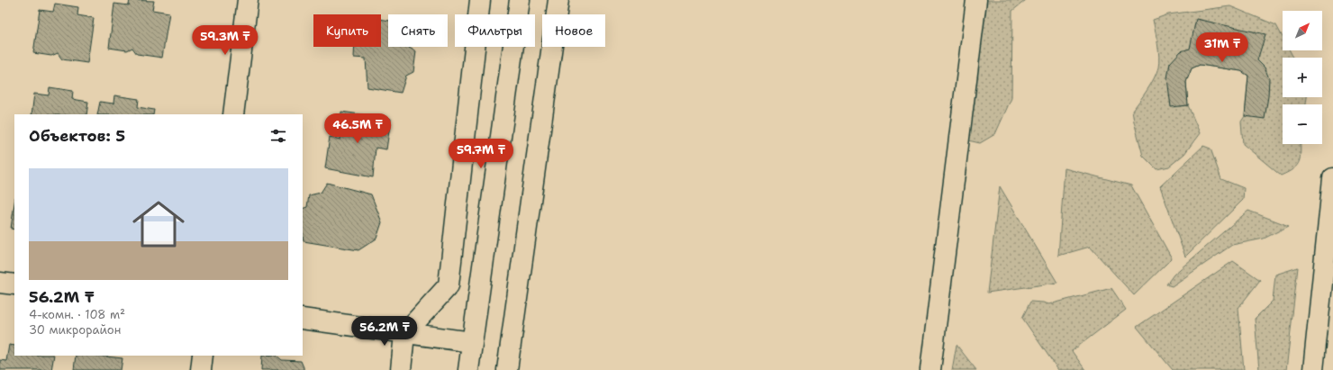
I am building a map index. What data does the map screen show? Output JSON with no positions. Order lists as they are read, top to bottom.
{
  "north": "top right",
  "page": {
    "map_buttons": ["+", "−"],
    "chip": [
      "Купить",
      "Снять",
      "Фильтры",
      "Новое"
    ],
    "price": [
      "59.3M ₸",
      "31M ₸",
      "46.5M ₸",
      "59.7M ₸",
      "56.2M ₸"
    ],
    "heading": "Объектов: 5",
    "list": [
      {
        "name": "56.2M ₸",
        "note": "4-комн. · 108 m² · 30 микрорайон"
      }
    ]
  }
}
